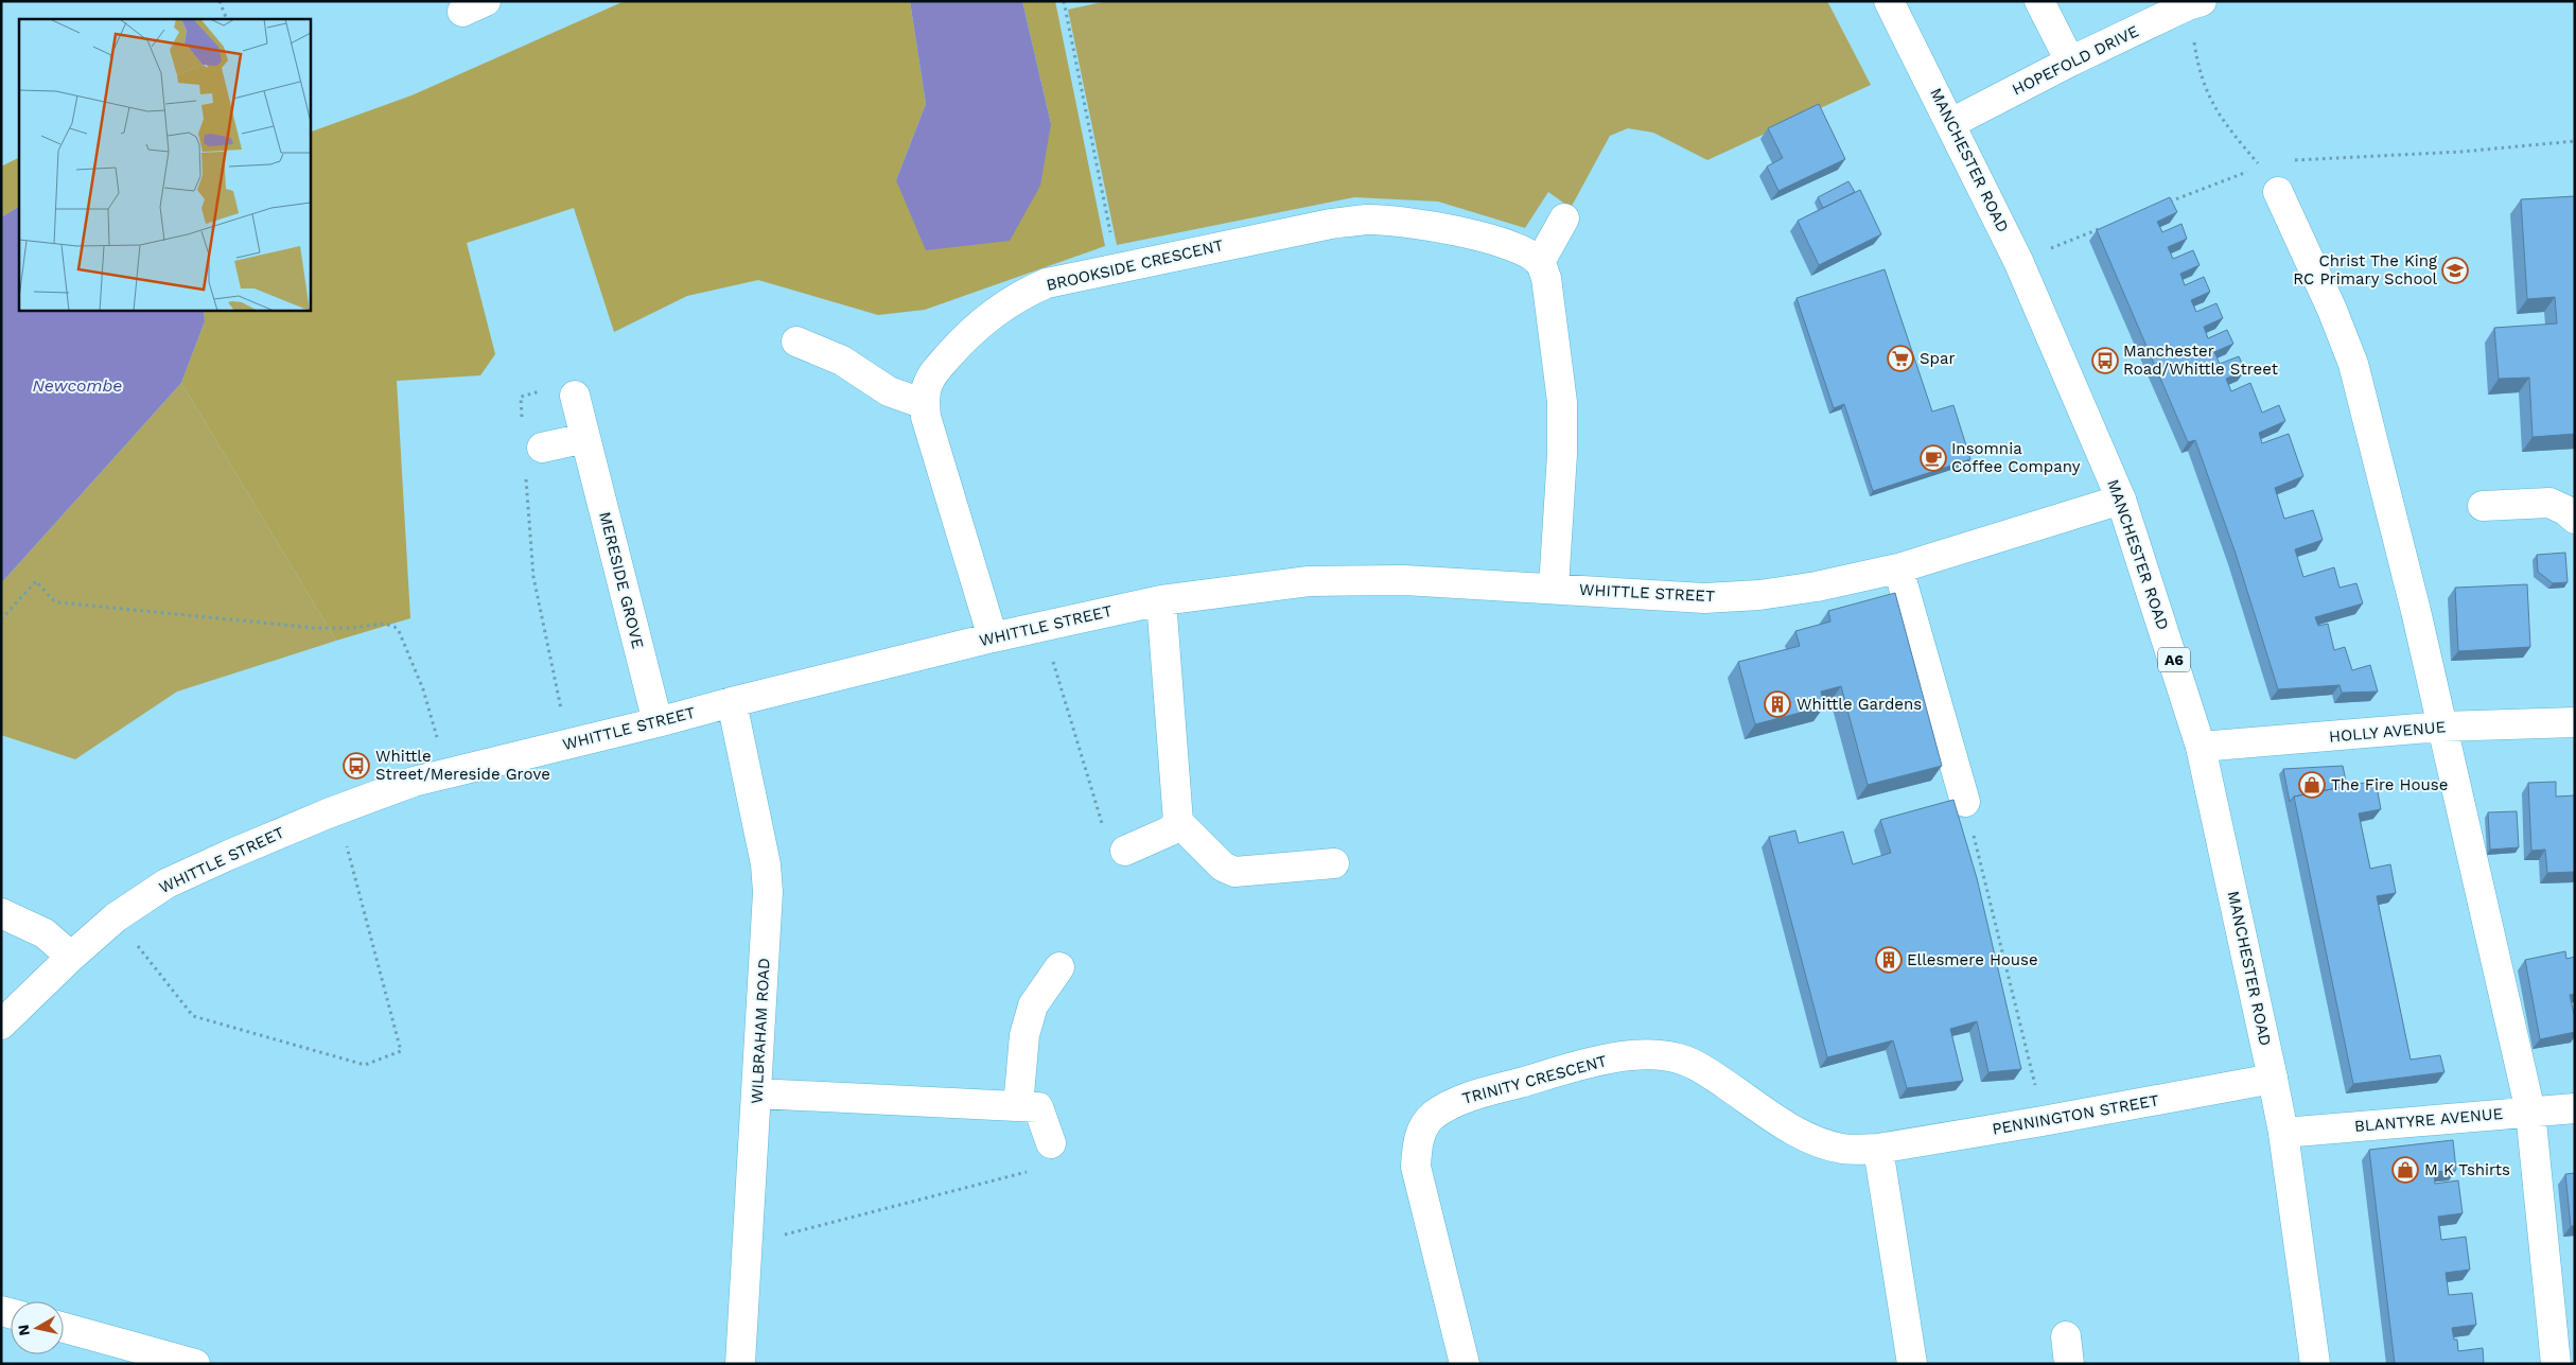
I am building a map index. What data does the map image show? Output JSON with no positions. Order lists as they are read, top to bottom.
{
  "streets": {
    "street": [
      "HOPEFOLD DRIVE",
      "MANCHESTER ROAD",
      "BROOKSIDE CRESCENT",
      "MERESIDE GROVE",
      "WHITTLE STREET",
      "A6",
      "HOLLY AVENUE",
      "WILBRAHAM ROAD",
      "TRINITY CRESCENT",
      "PENNINGTON STREET",
      "BLANTYRE AVENUE"
    ]
  },
  "crossings": [
    ["HOPEFOLD DRIVE", "MANCHESTER ROAD"],
    ["MANCHESTER ROAD", "WHITTLE STREET"],
    ["MANCHESTER ROAD", "HOLLY AVENUE"],
    ["MANCHESTER ROAD", "PENNINGTON STREET"],
    ["MANCHESTER ROAD", "BLANTYRE AVENUE"],
    ["BROOKSIDE CRESCENT", "WHITTLE STREET"],
    ["MERESIDE GROVE", "WHITTLE STREET"],
    ["WHITTLE STREET", "WILBRAHAM ROAD"],
    ["TRINITY CRESCENT", "PENNINGTON STREET"]
  ],
  "water": ["Newcombe"],
  "places": {
    "school or university": ["Christ The King RC Primary School"],
    "supermarket": ["Spar"],
    "bus stop": ["Manchester Road/Whittle Street", "Whittle Street/Mereside Grove"],
    "cafe": ["Insomnia Coffee Company"],
    "building": ["Whittle Gardens", "Ellesmere House"],
    "shop": ["The Fire House", "M K Tshirts"]
  },
  "north": "left"
}
